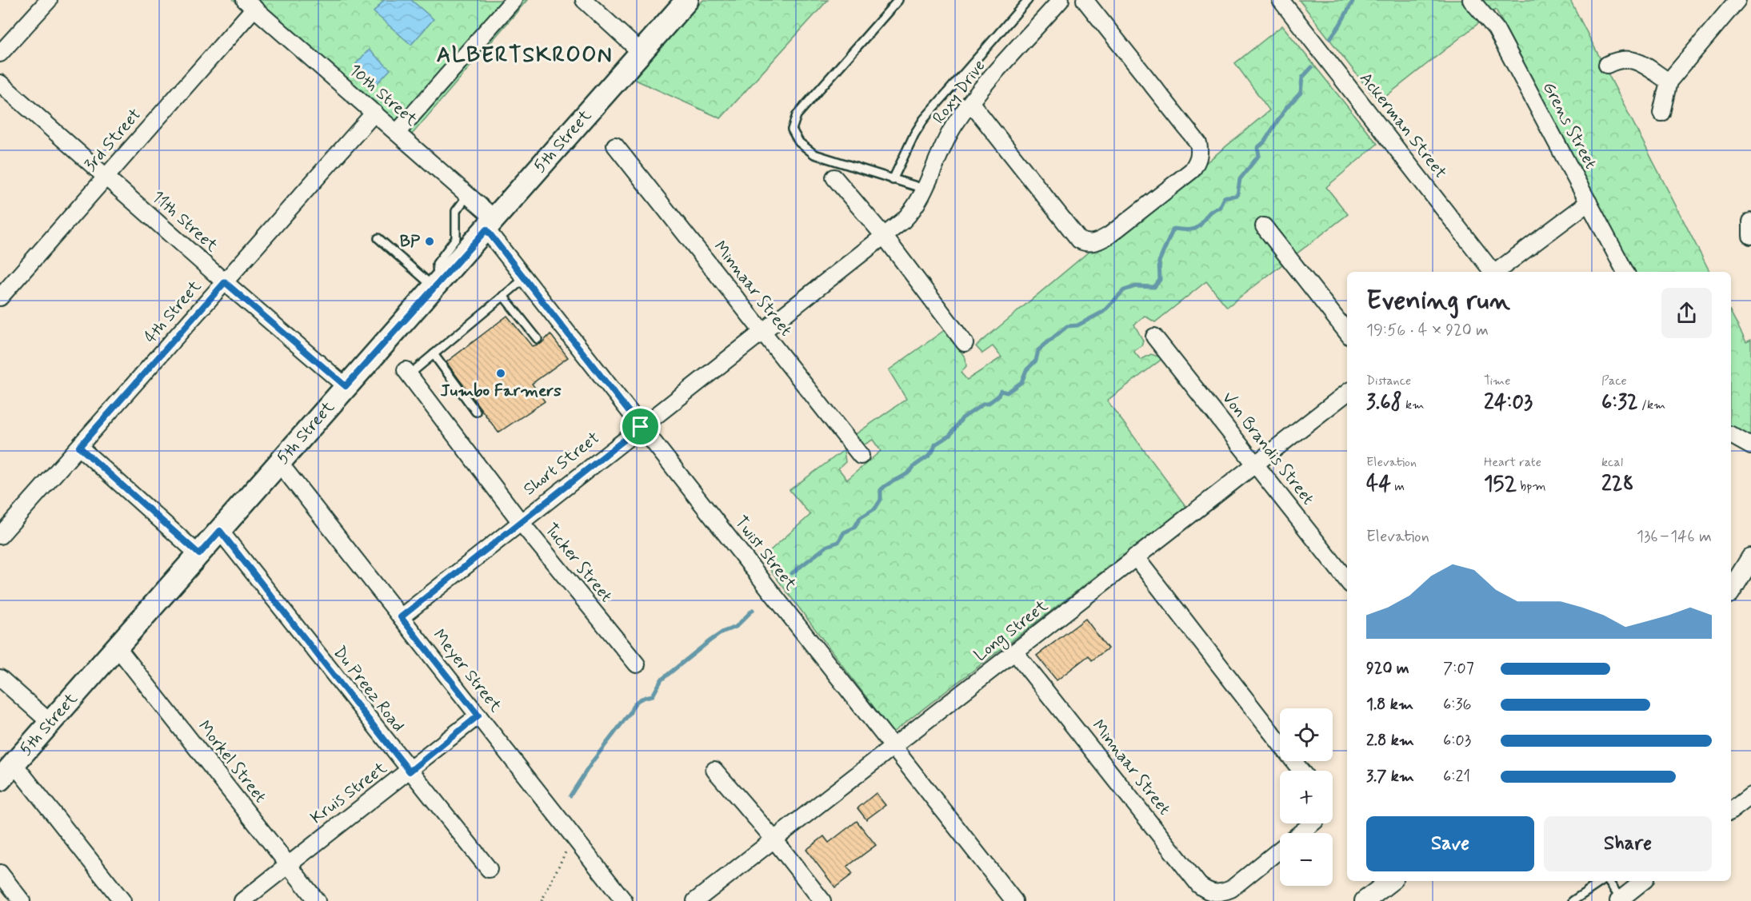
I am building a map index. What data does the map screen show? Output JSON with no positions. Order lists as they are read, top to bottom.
{
  "streets": {
    "main road": ["5th Street"],
    "street": [
      "Roxy Drive",
      "10th Street",
      "Ackerman Street",
      "Grens Street",
      "3rd Street",
      "11th Street",
      "Minnaar Street",
      "4th Street",
      "Von Brandis Street",
      "Short Street",
      "Twist Street",
      "Tucker Street",
      "Long Street",
      "Meyer Street",
      "Du Preez Road",
      "Morkel Street",
      "Kruis Street"
    ]
  },
  "crossings": [
    ["Roxy Drive", "Short Street"],
    ["10th Street", "3rd Street"],
    ["10th Street", "5th Street"],
    ["10th Street", "4th Street"],
    ["10th Street", "Twist Street"],
    ["3rd Street", "11th Street"],
    ["5th Street", "11th Street"],
    ["5th Street", "Twist Street"],
    ["5th Street", "Meyer Street"],
    ["5th Street", "Du Preez Road"],
    ["5th Street", "Morkel Street"],
    ["11th Street", "4th Street"],
    ["Minnaar Street", "Short Street"],
    ["Minnaar Street", "Long Street"],
    ["Von Brandis Street", "Long Street"],
    ["Short Street", "Twist Street"],
    ["Short Street", "Tucker Street"],
    ["Short Street", "Meyer Street"],
    ["Twist Street", "Long Street"],
    ["Meyer Street", "Kruis Street"],
    ["Du Preez Road", "Kruis Street"],
    ["Morkel Street", "Kruis Street"]
  ],
  "districts": ["ALBERTSKROON"],
  "places": ["BP", "Jumbo Farmers"],
  "page": {
    "heading": ["Evening run", "19:56 · 4 × 920 m"],
    "stats": [
      ["Distance", "3.68 km"],
      ["Time", "24:03"],
      ["Pace", "6:32 /km"],
      ["Elevation", "44 m"],
      ["Heart rate", "152 bpm"],
      ["kcal", "228"]
    ],
    "chart": ["Elevation", "136–146 m"],
    "list": [
      {
        "name": "920 m",
        "note": "7:07"
      },
      {
        "name": "1.8 km",
        "note": "6:36"
      },
      {
        "name": "2.8 km",
        "note": "6:03"
      },
      {
        "name": "3.7 km",
        "note": "6:21"
      }
    ],
    "map_buttons": ["+", "−"],
    "buttons": ["Save", "Share"]
  }
}
